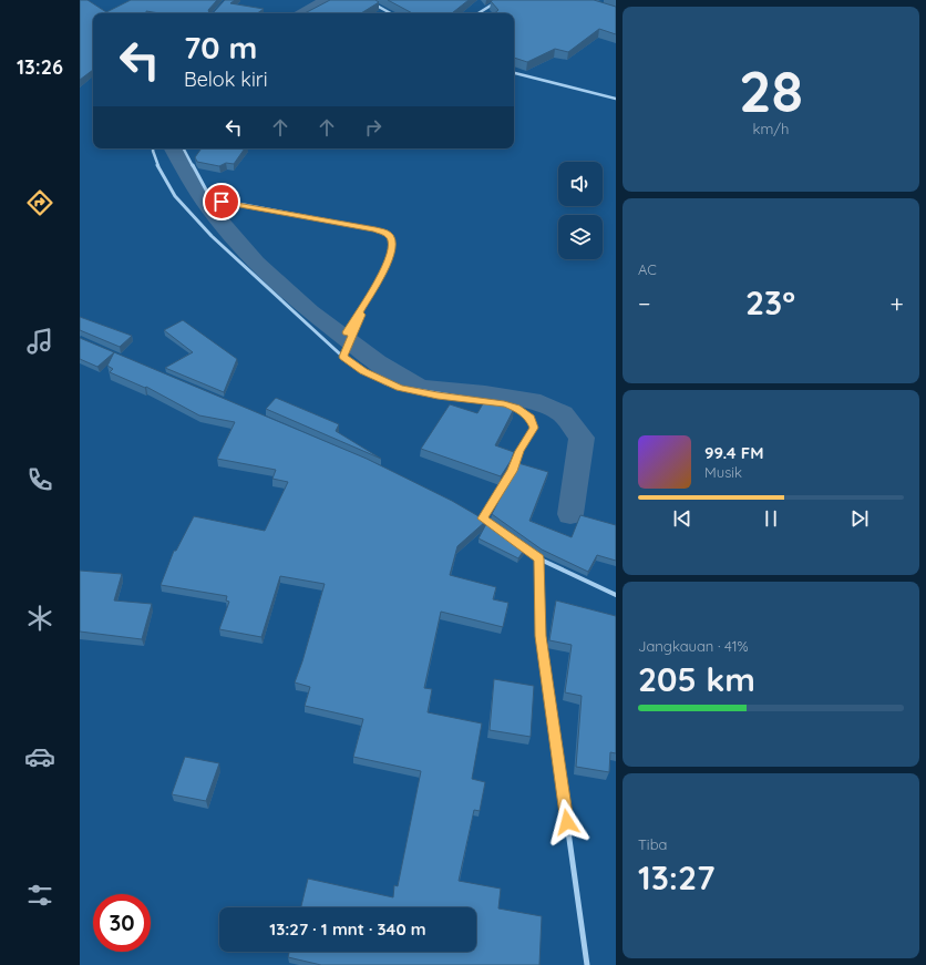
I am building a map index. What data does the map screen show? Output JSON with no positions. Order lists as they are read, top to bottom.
{
  "page": {
    "tabs": "13:26",
    "tile": [
      ["28", "km/h"],
      "AC",
      ["Jangkauan · 41%", "205 km"],
      ["Tiba", "13:27"]
    ],
    "turn": ["70 m", "Belok kiri"],
    "heat": ["−", "23°", "+"],
    "song": ["99.4 FM", "Musik"],
    "limit": "30",
    "trip": "13:27 · 1 mnt · 340 m"
  }
}
